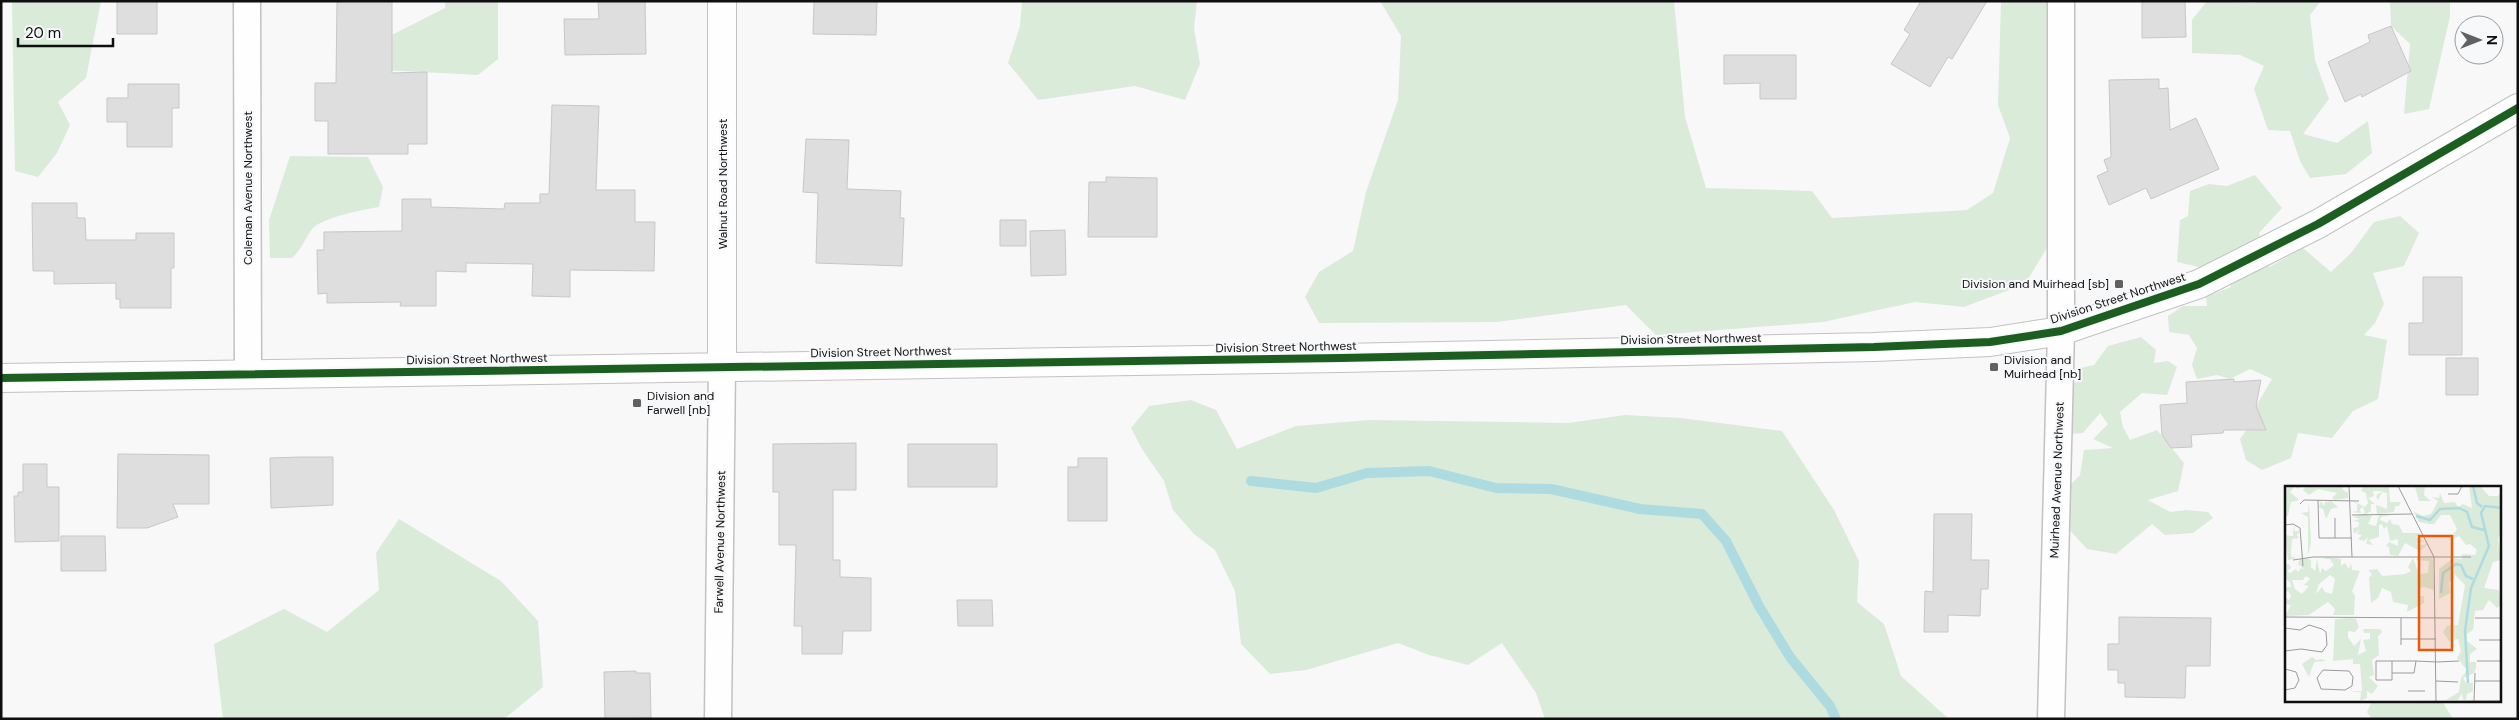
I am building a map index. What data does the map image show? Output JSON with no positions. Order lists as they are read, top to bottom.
{
  "streets": {
    "street": [
      "Walnut Road Northwest",
      "Coleman Avenue Northwest",
      "Division Street Northwest",
      "Muirhead Avenue Northwest",
      "Farwell Avenue Northwest"
    ]
  },
  "crossings": [
    ["Walnut Road Northwest", "Division Street Northwest"],
    ["Walnut Road Northwest", "Farwell Avenue Northwest"],
    ["Coleman Avenue Northwest", "Division Street Northwest"],
    ["Division Street Northwest", "Muirhead Avenue Northwest"],
    ["Division Street Northwest", "Farwell Avenue Northwest"]
  ],
  "places": {
    "transit": ["Division and Muirhead [sb]", "Division and Muirhead [nb]", "Division and Farwell [nb]"]
  },
  "scale_bar": "20 m",
  "north": "right"
}
